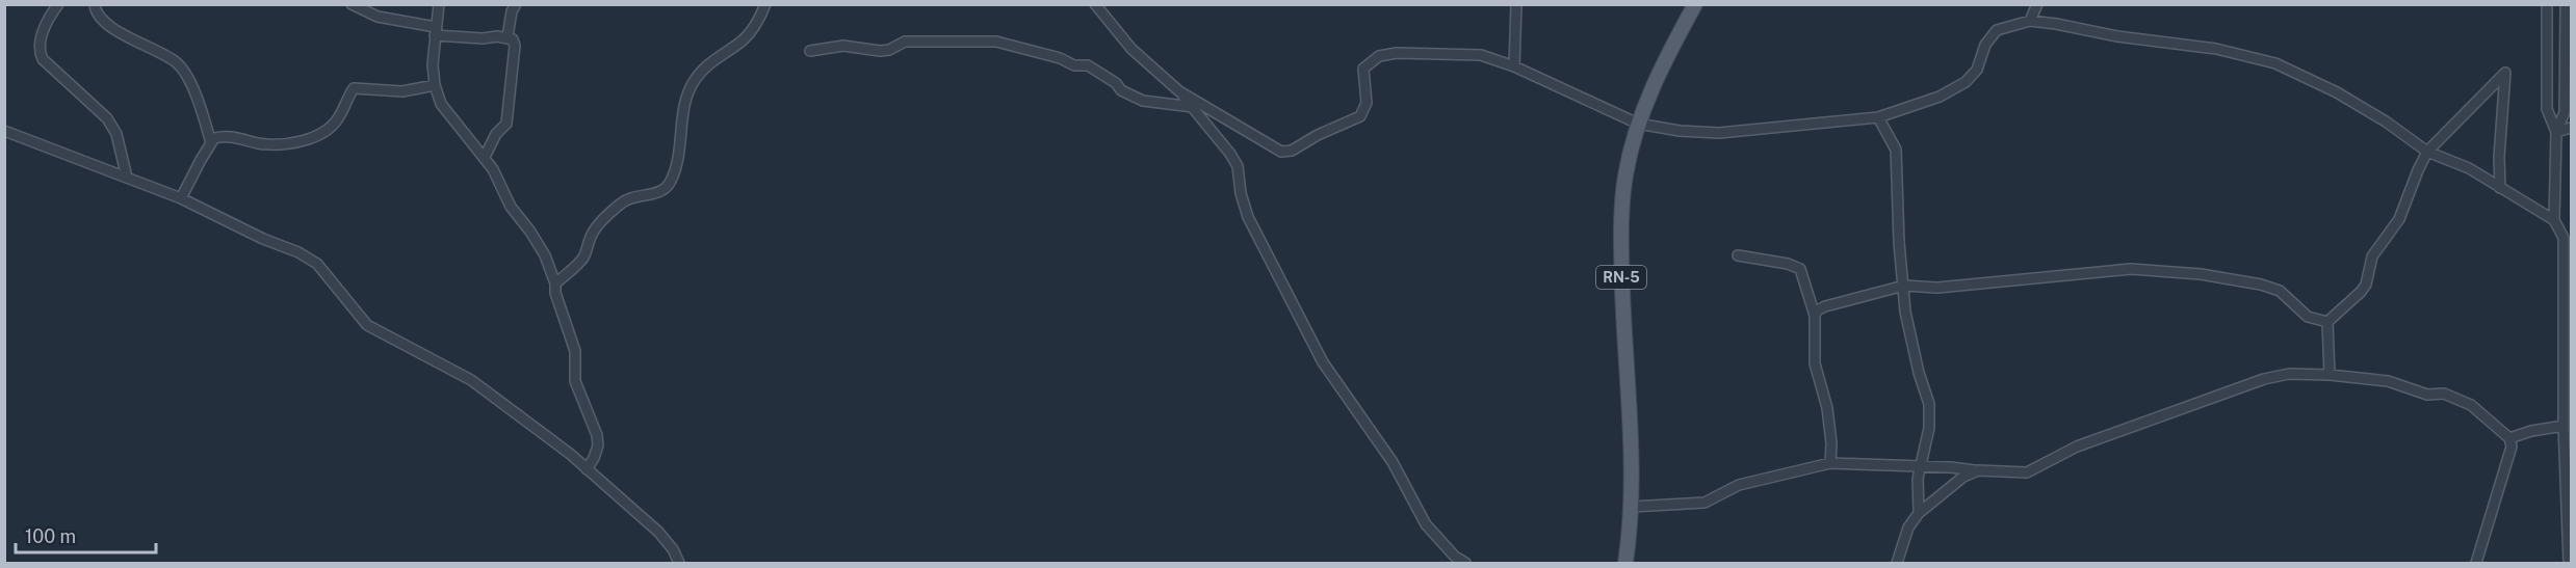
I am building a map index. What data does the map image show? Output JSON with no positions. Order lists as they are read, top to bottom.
{
  "streets": {
    "main road": ["RN-5"]
  },
  "scale_bar": "100 m"
}
